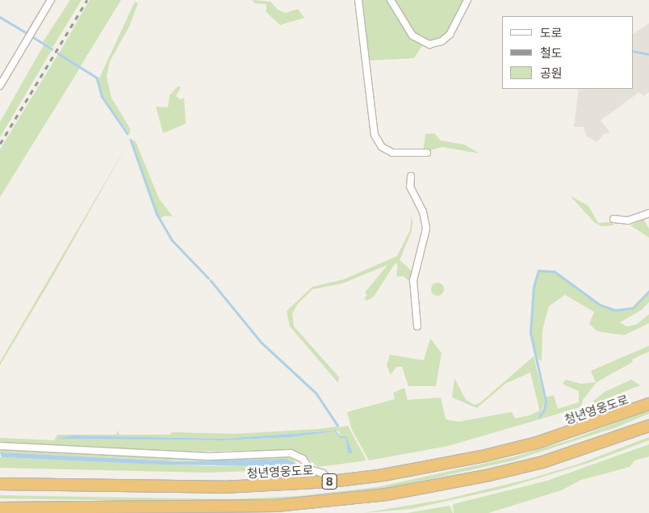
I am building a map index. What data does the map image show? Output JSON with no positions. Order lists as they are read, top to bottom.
{
  "streets": {
    "highway": ["청년영웅도로", "8"]
  },
  "legend": ["도로", "철도", "공원"]
}
